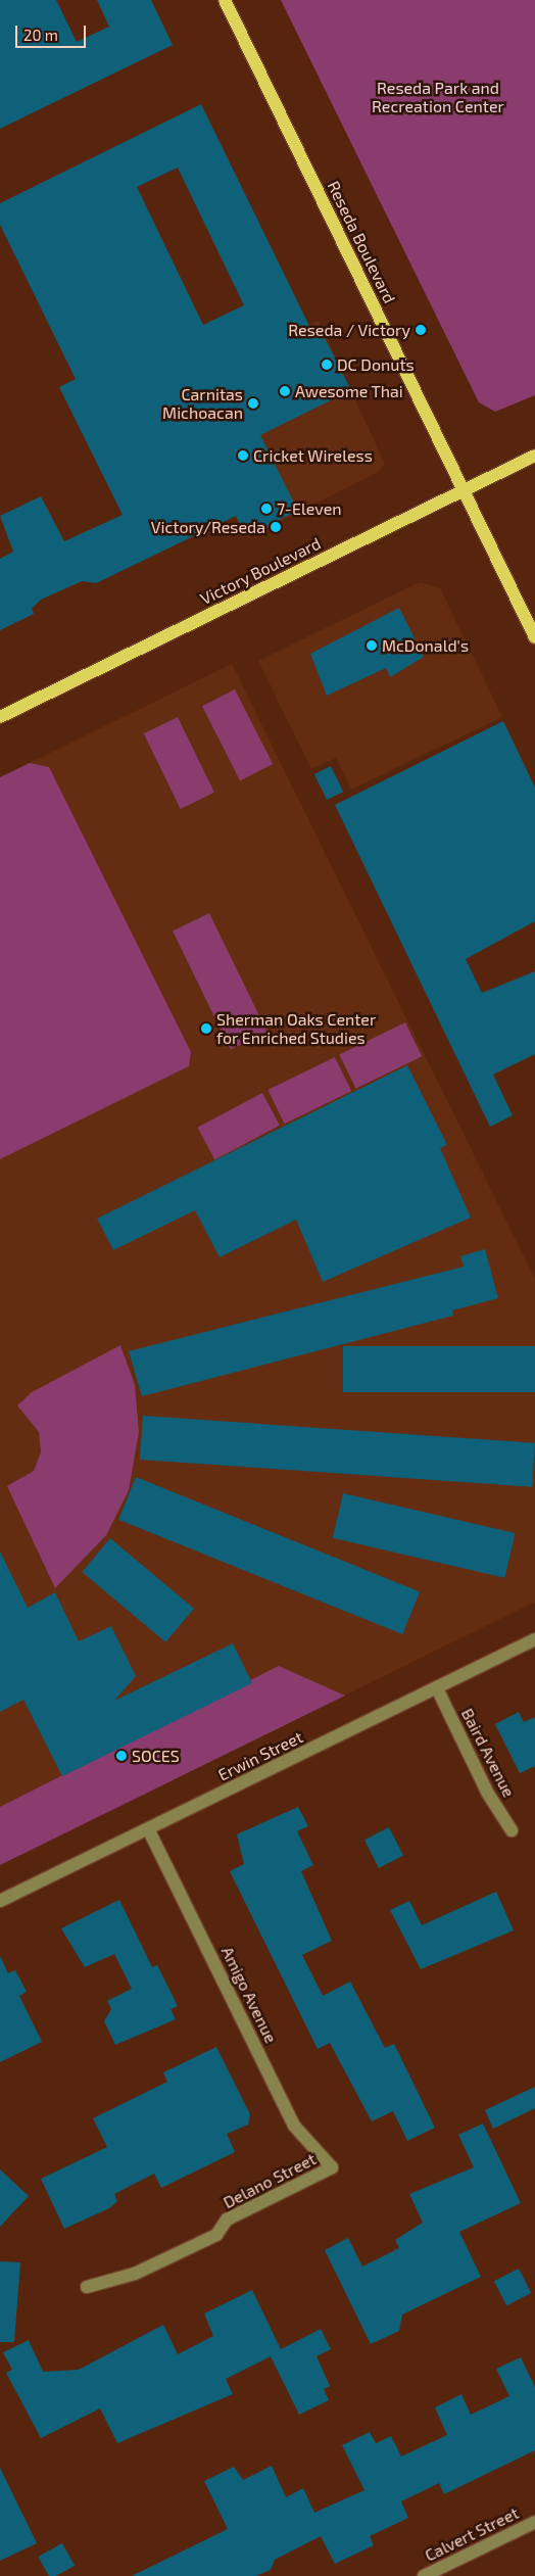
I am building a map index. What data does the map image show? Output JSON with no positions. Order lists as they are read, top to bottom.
{
  "streets": {
    "main road": ["Reseda Boulevard", "Victory Boulevard"],
    "street": [
      "Baird Avenue",
      "Erwin Street",
      "Amigo Avenue",
      "Delano Street",
      "Calvert Street"
    ]
  },
  "crossings": [
    ["Reseda Boulevard", "Victory Boulevard"],
    ["Baird Avenue", "Erwin Street"],
    ["Erwin Street", "Amigo Avenue"],
    ["Amigo Avenue", "Delano Street"]
  ],
  "parks": ["Reseda Park and Recreation Center"],
  "places": [
    "Reseda / Victory",
    "DC Donuts",
    "Awesome Thai",
    "Carnitas Michoacan",
    "Cricket Wireless",
    "7-Eleven",
    "Victory/Reseda",
    "McDonald's",
    "Sherman Oaks Center for Enriched Studies",
    "SOCES"
  ],
  "scale_bar": "20 m"
}
